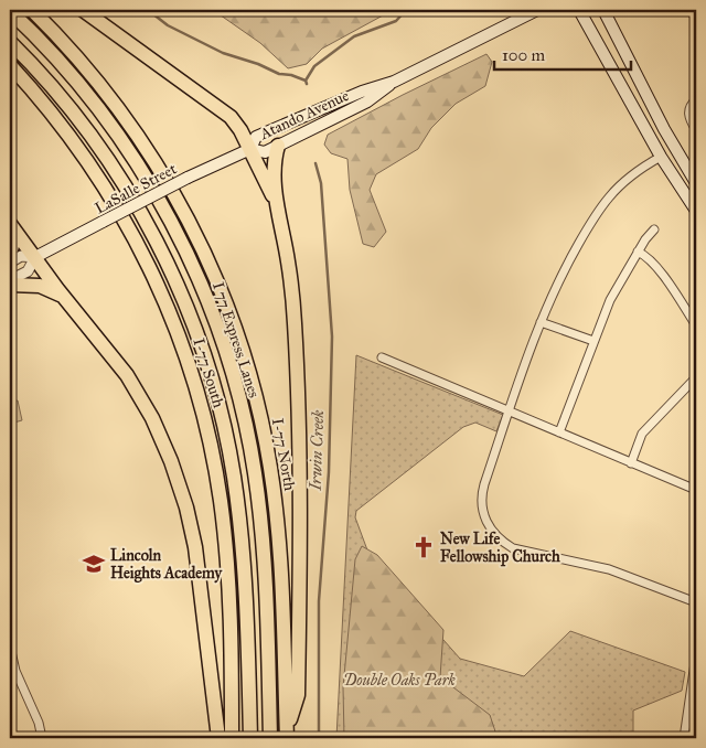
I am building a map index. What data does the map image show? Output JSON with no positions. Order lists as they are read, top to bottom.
{
  "streets": {
    "highway": ["I 77 Express Lanes", "I-77 South", "I-77 North"],
    "main road": ["Atando Avenue", "LaSalle Street"]
  },
  "crossings": [
    ["Atando Avenue", "LaSalle Street"]
  ],
  "water": ["Irwin Creek"],
  "parks": ["Double Oaks Park"],
  "places": {
    "church": ["New Life Fellowship Church"],
    "school or university": ["Lincoln Heights Academy"]
  },
  "scale_bar": "100 m"
}
